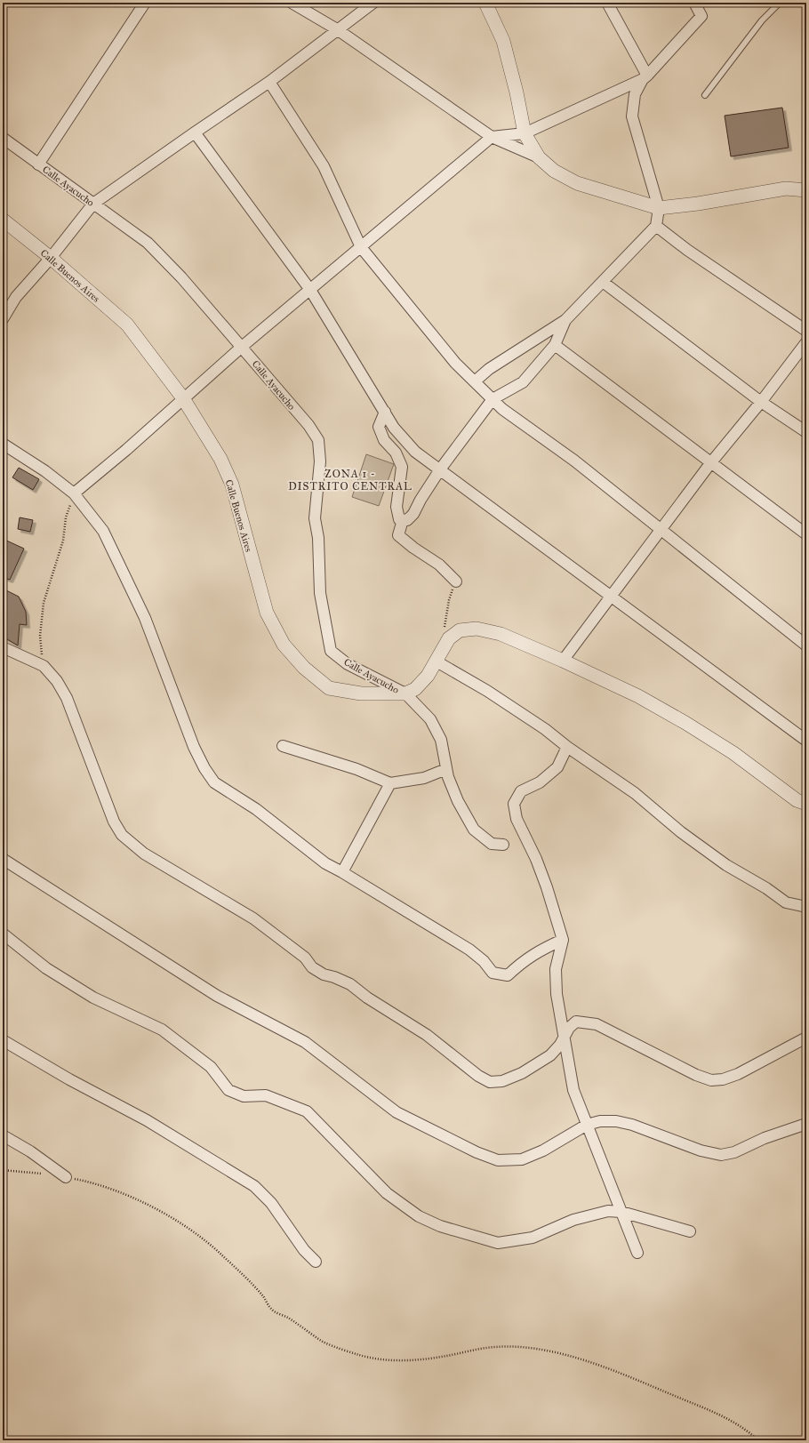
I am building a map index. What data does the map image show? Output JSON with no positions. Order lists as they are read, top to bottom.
{
  "streets": {
    "street": ["Calle Ayacucho", "Calle Buenos Aires"]
  },
  "crossings": [
    ["Calle Ayacucho", "Calle Buenos Aires"]
  ],
  "districts": ["ZONA 1 - DISTRITO CENTRAL"]
}
